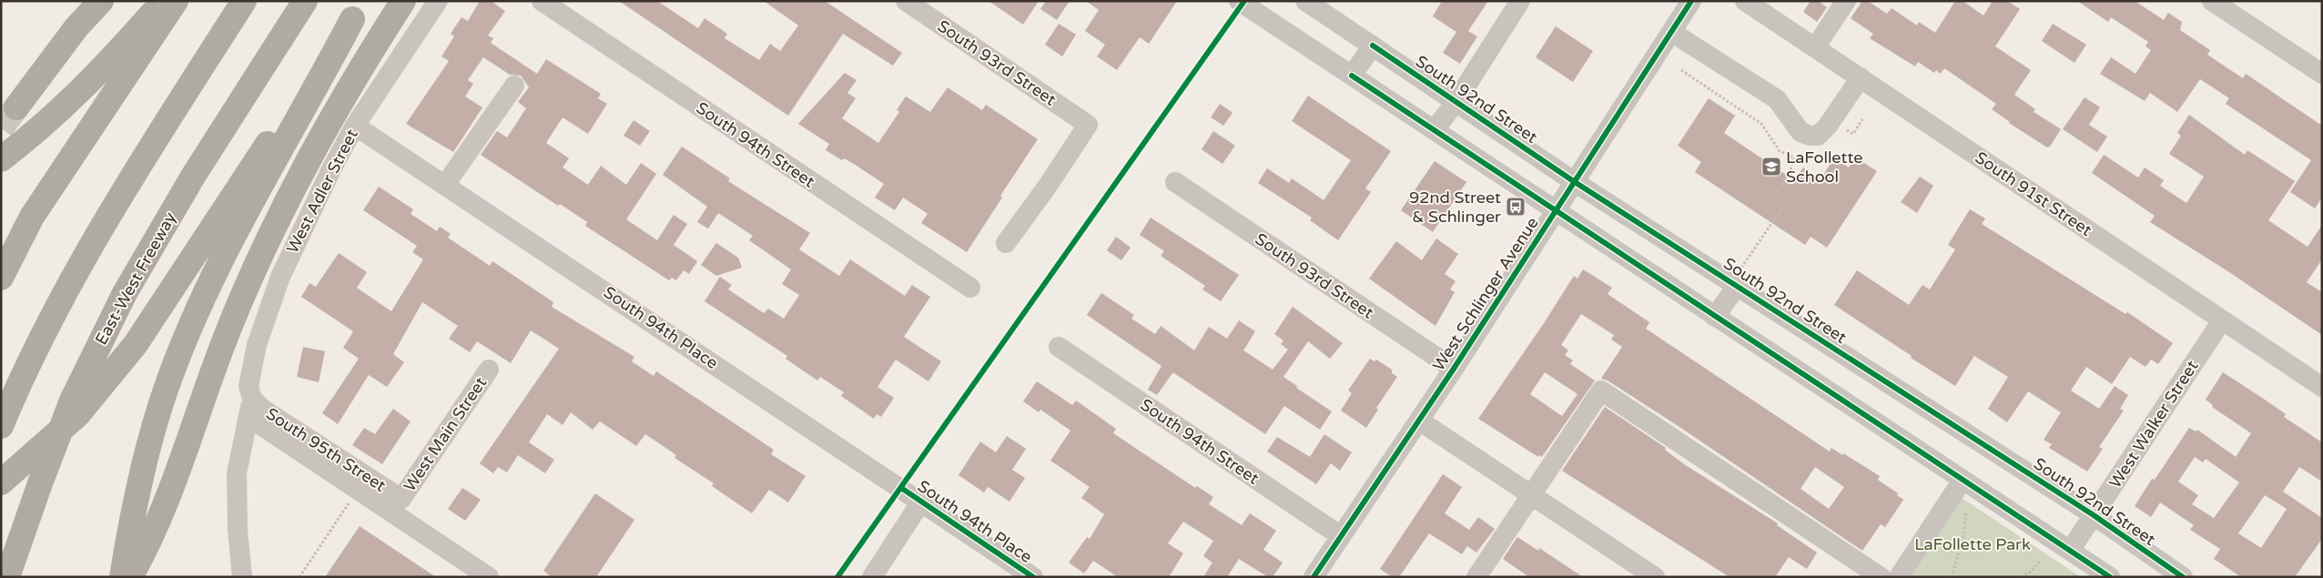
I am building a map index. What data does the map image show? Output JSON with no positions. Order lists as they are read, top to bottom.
{
  "streets": {
    "highway": ["East-West Freeway"],
    "street": [
      "South 93rd Street",
      "South 92nd Street",
      "South 94th Street",
      "West Adler Street",
      "South 91st Street",
      "West Schlinger Avenue",
      "South 94th Place",
      "West Walker Street",
      "West Main Street",
      "South 95th Street"
    ]
  },
  "crossings": [
    ["South 93rd Street", "West Schlinger Avenue"],
    ["South 92nd Street", "West Schlinger Avenue"],
    ["South 92nd Street", "West Walker Street"],
    ["South 94th Street", "West Schlinger Avenue"],
    ["West Adler Street", "South 94th Place"],
    ["West Adler Street", "South 95th Street"],
    ["South 91st Street", "West Walker Street"],
    ["West Main Street", "South 95th Street"]
  ],
  "parks": ["LaFollette Park"],
  "places": {
    "school or university": ["LaFollette School"],
    "bus stop": ["92nd Street & Schlinger"]
  }
}
